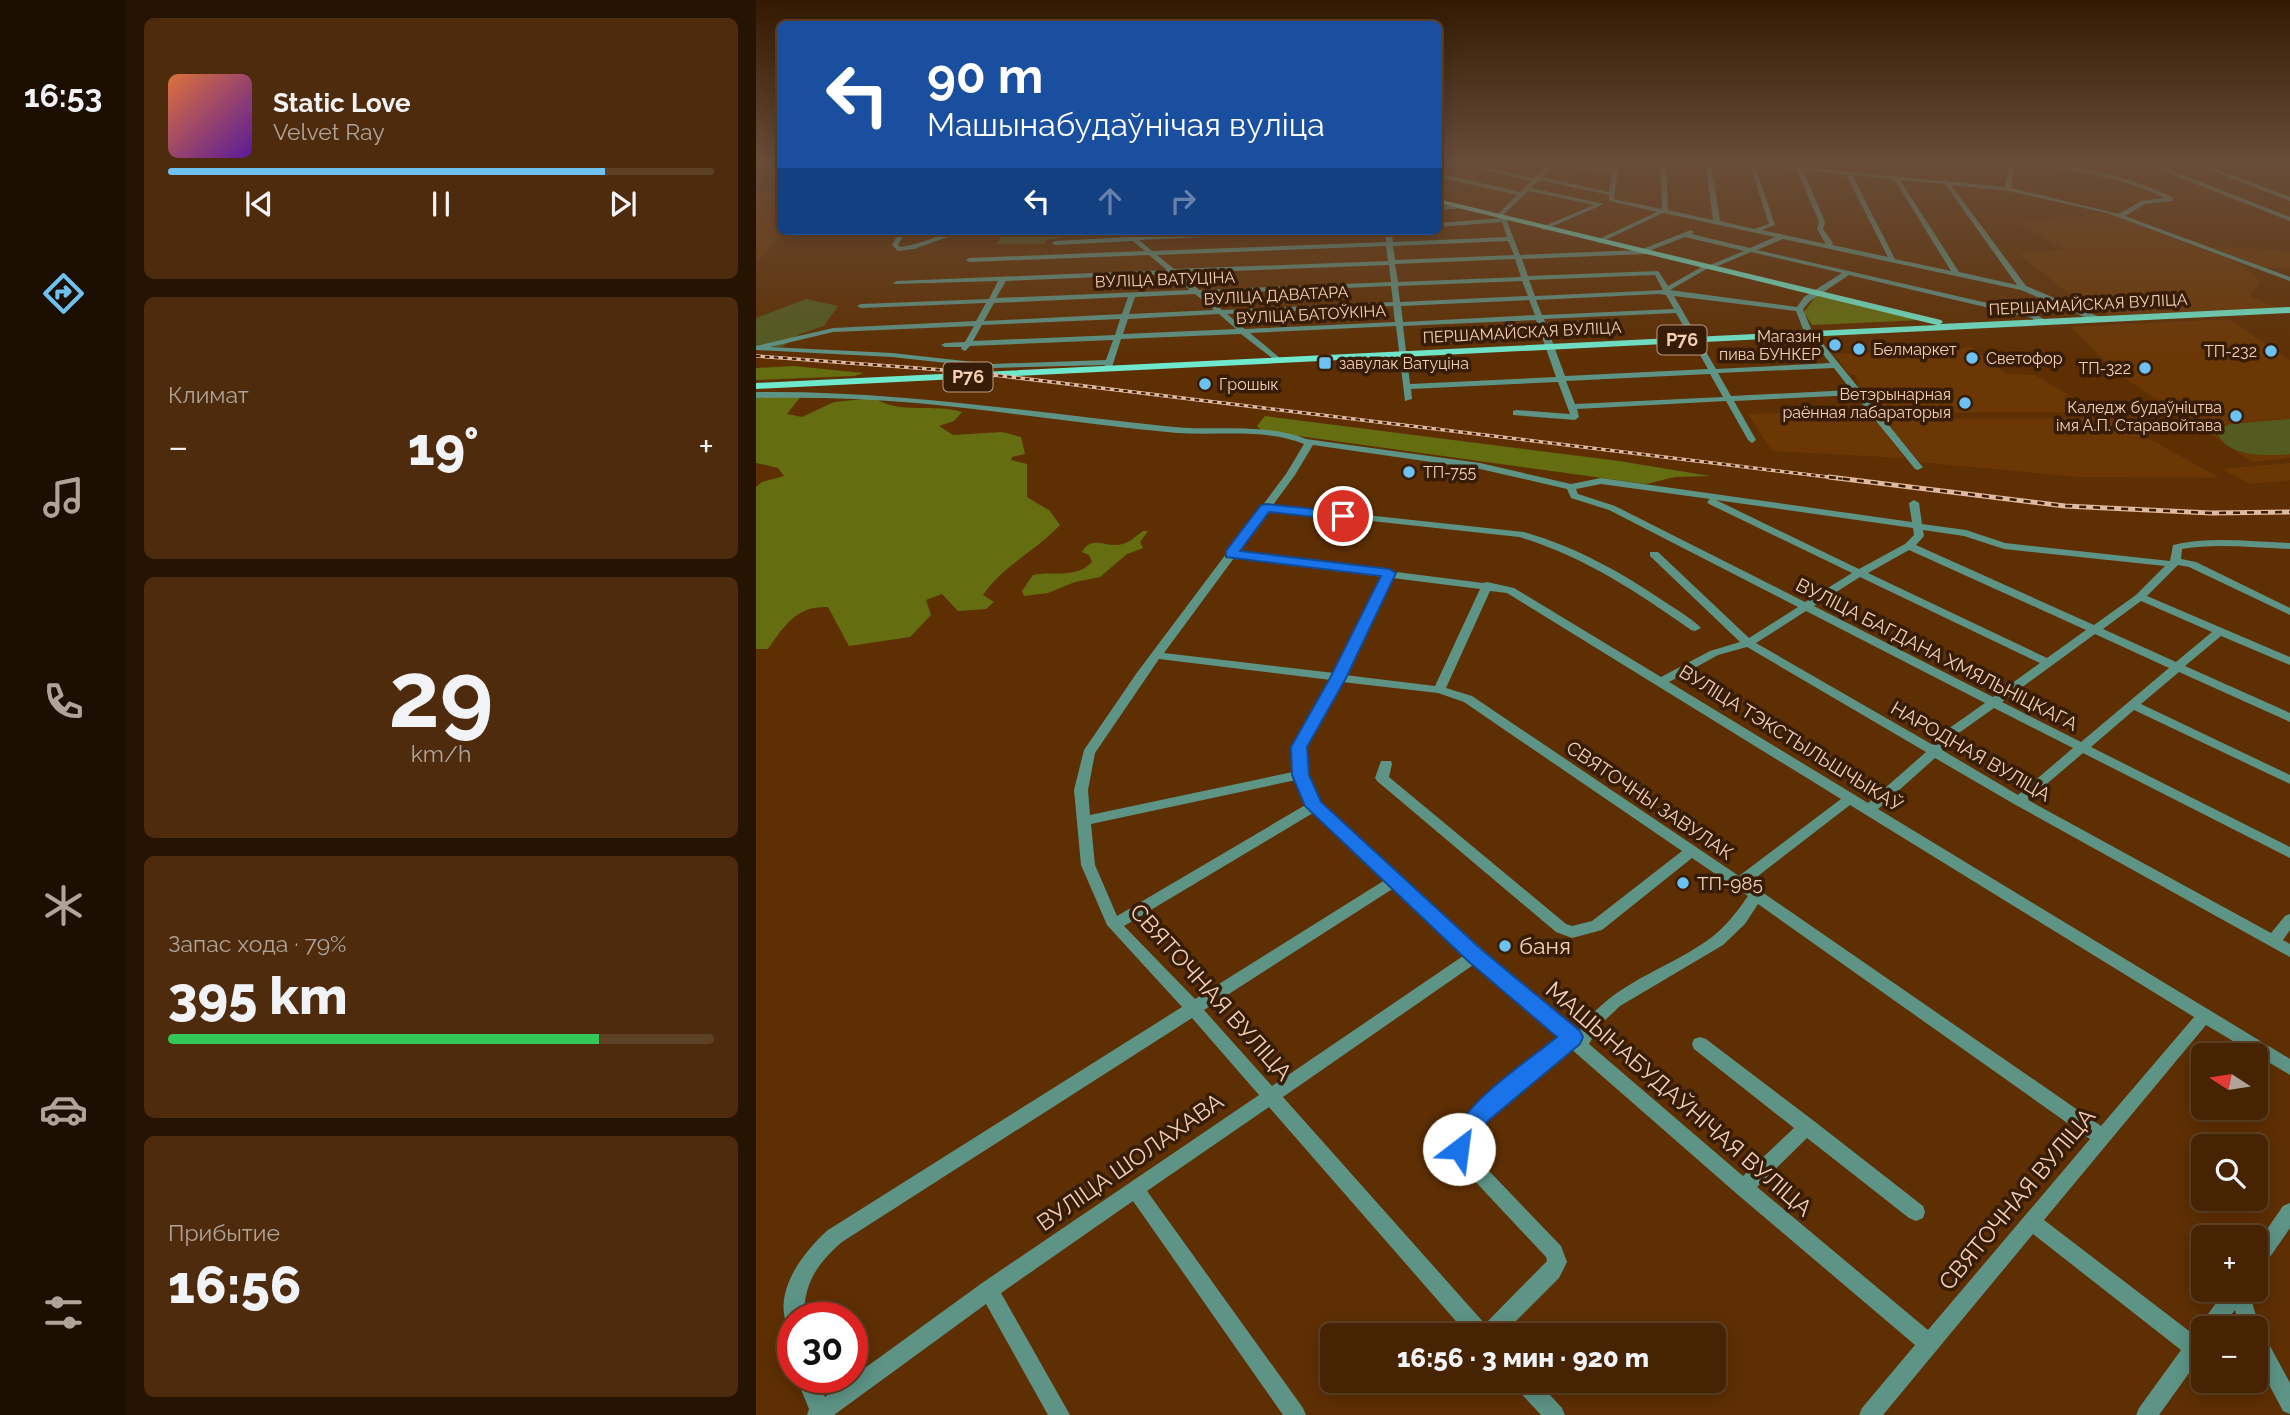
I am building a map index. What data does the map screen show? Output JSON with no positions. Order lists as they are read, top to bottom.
{
  "streets": {
    "main road": ["ПЕРШАМАЙСКАЯ ВУЛІЦА", "Р76"],
    "street": [
      "ВУЛІЦА ВАТУЦІНА",
      "ВУЛІЦА ДАВАТАРА",
      "ВУЛІЦА БАТОЎКІНА",
      "ВУЛІЦА БАГДАНА ХМЯЛЬНІЦКАГА",
      "ВУЛІЦА ТЭКСТЫЛЬШЧЫКАЎ",
      "НАРОДНАЯ ВУЛІЦА",
      "СВЯТОЧНЫ ЗАВУЛАК",
      "СВЯТОЧНАЯ ВУЛІЦА",
      "МАШЫНАБУДАЎНІЧАЯ ВУЛІЦА",
      "ВУЛІЦА ШОЛАХАВА"
    ]
  },
  "crossings": [
    ["ВУЛІЦА ВАТУЦІНА", "ВУЛІЦА ДАВАТАРА"],
    ["ВУЛІЦА ТЭКСТЫЛЬШЧЫКАЎ", "СВЯТОЧНАЯ ВУЛІЦА"],
    ["ВУЛІЦА ТЭКСТЫЛЬШЧЫКАЎ", "МАШЫНАБУДАЎНІЧАЯ ВУЛІЦА"],
    ["СВЯТОЧНЫ ЗАВУЛАК", "СВЯТОЧНАЯ ВУЛІЦА"],
    ["СВЯТОЧНЫ ЗАВУЛАК", "МАШЫНАБУДАЎНІЧАЯ ВУЛІЦА"],
    ["СВЯТОЧНАЯ ВУЛІЦА", "МАШЫНАБУДАЎНІЧАЯ ВУЛІЦА"],
    ["СВЯТОЧНАЯ ВУЛІЦА", "ВУЛІЦА ШОЛАХАВА"],
    ["МАШЫНАБУДАЎНІЧАЯ ВУЛІЦА", "ВУЛІЦА ШОЛАХАВА"]
  ],
  "places": {
    "other": [
      "Магазин пива БУНКЕР",
      "Белмаркет",
      "ТП-232",
      "Светофор",
      "ТП-322",
      "Грошык",
      "Ветэрынарная раённая лабараторыя",
      "Каледж будаўніцтва імя А.П. Старавойтава",
      "ТП-755",
      "ТП-985",
      "баня"
    ],
    "transit": ["завулак Ватуціна"]
  },
  "north": "left",
  "page": {
    "tabs": "16:53",
    "turn": ["90 m", "Машынабудаўнічая вуліца"],
    "song": ["Static Love", "Velvet Ray"],
    "tile": [
      "Климат",
      ["29", "km/h"],
      ["Запас хода · 79%", "395 km"],
      ["Прибытие", "16:56"]
    ],
    "heat": ["−", "19°", "+"],
    "map_buttons": ["+", "−"],
    "limit": "30",
    "trip": "16:56 · 3 мин · 920 m"
  }
}
